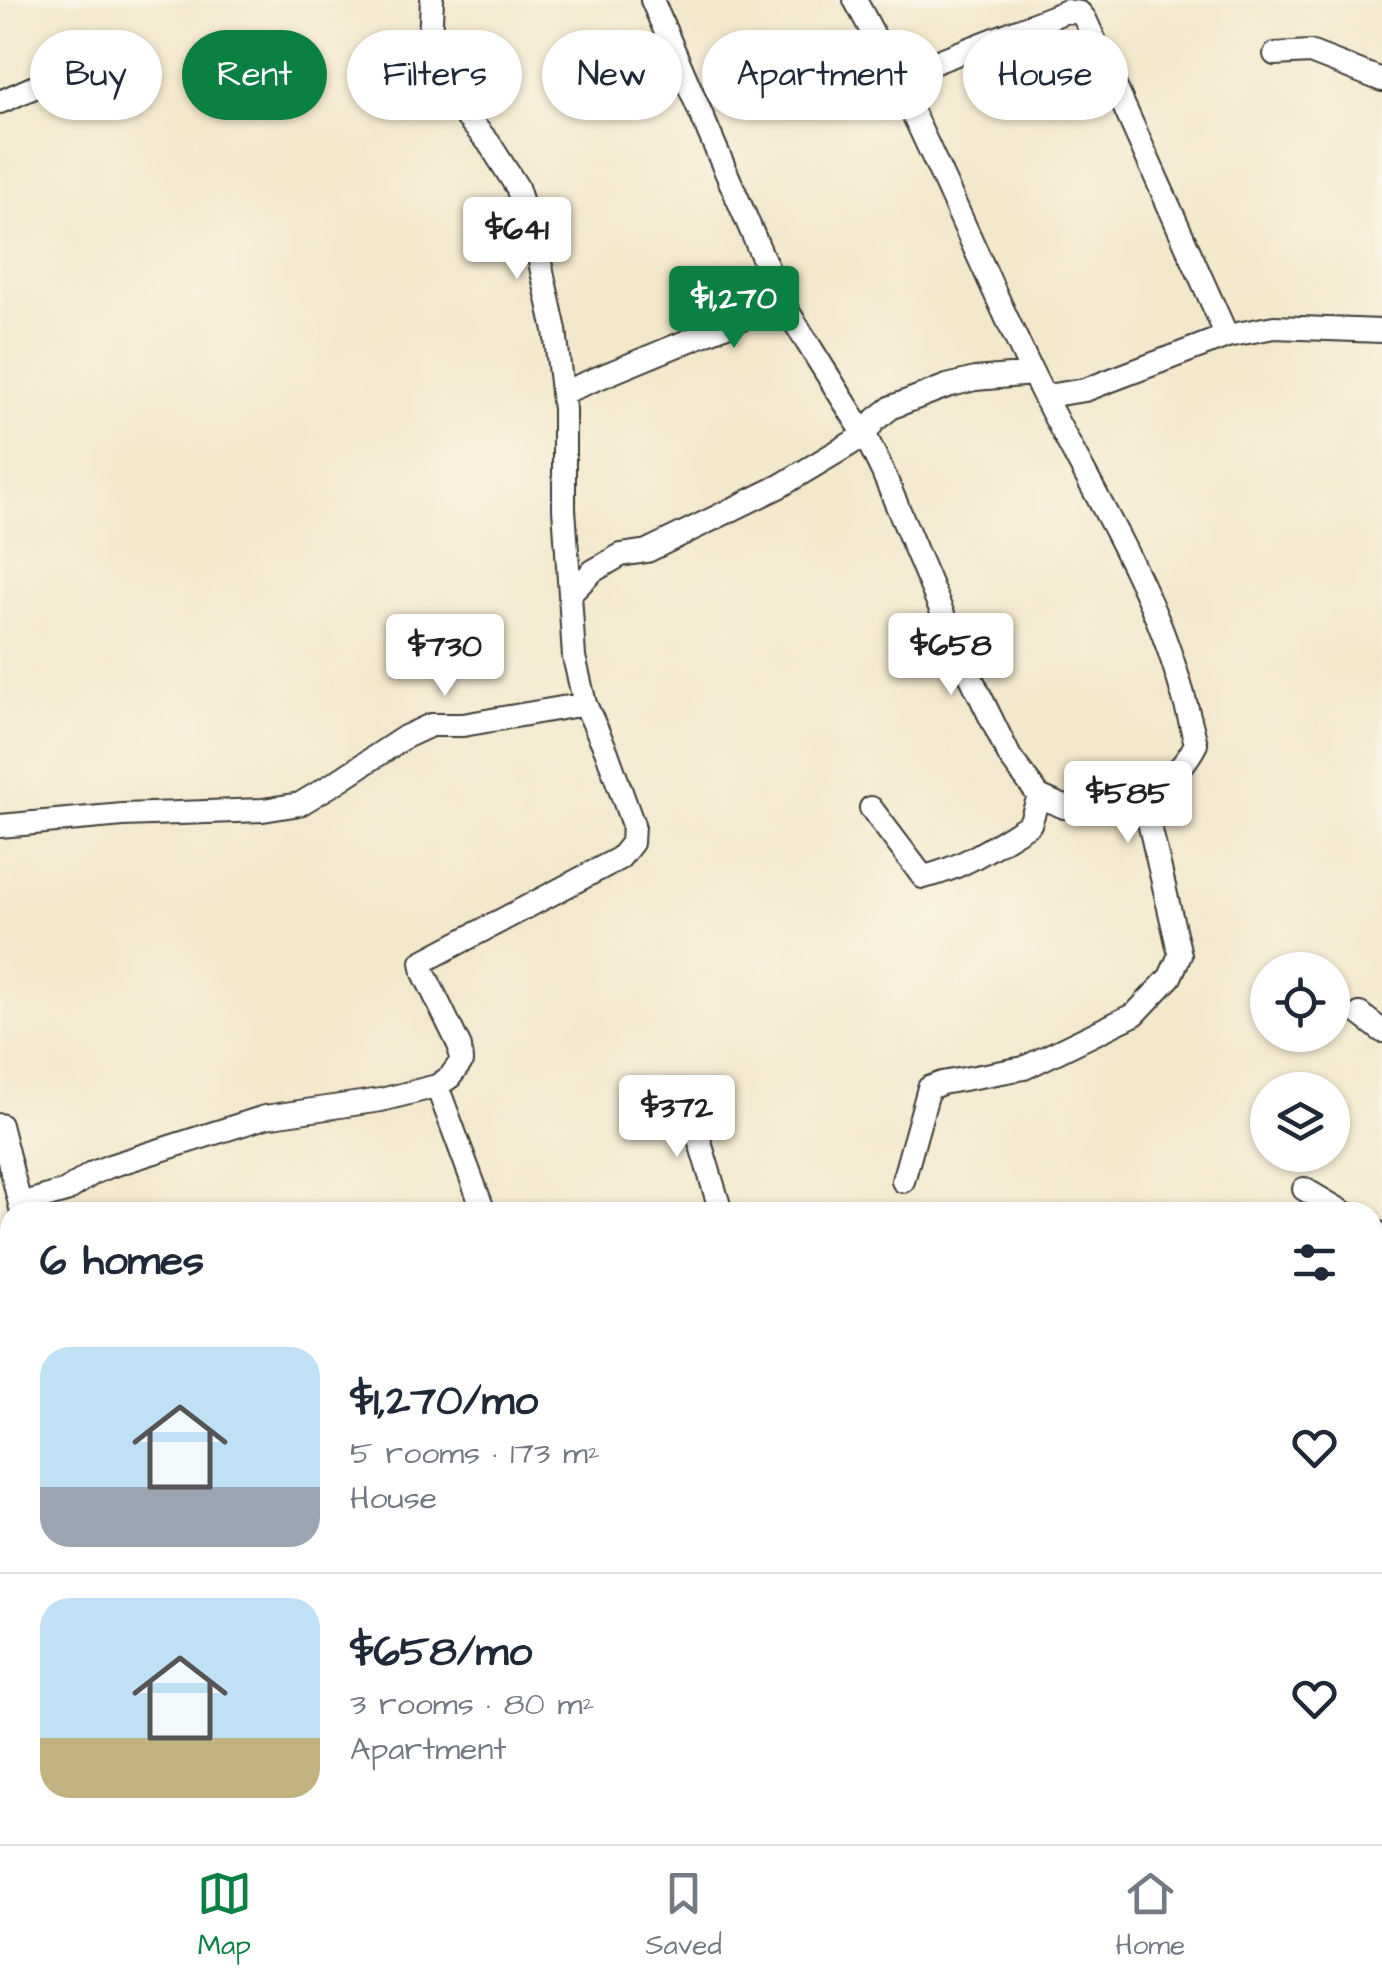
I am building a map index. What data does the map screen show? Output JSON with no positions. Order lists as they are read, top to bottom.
{
  "page": {
    "chip": [
      "Buy",
      "Rent",
      "Filters",
      "New",
      "Apartment",
      "House"
    ],
    "price": [
      "$641",
      "$1,270",
      "$658",
      "$730",
      "$585",
      "$372"
    ],
    "heading": "6 homes",
    "list": [
      {
        "name": "$1,270/mo",
        "note": "5 rooms · 173 m² · House"
      },
      {
        "name": "$658/mo",
        "note": "3 rooms · 80 m² · Apartment"
      }
    ],
    "tabs": ["Map", "Saved", "Home"]
  }
}
